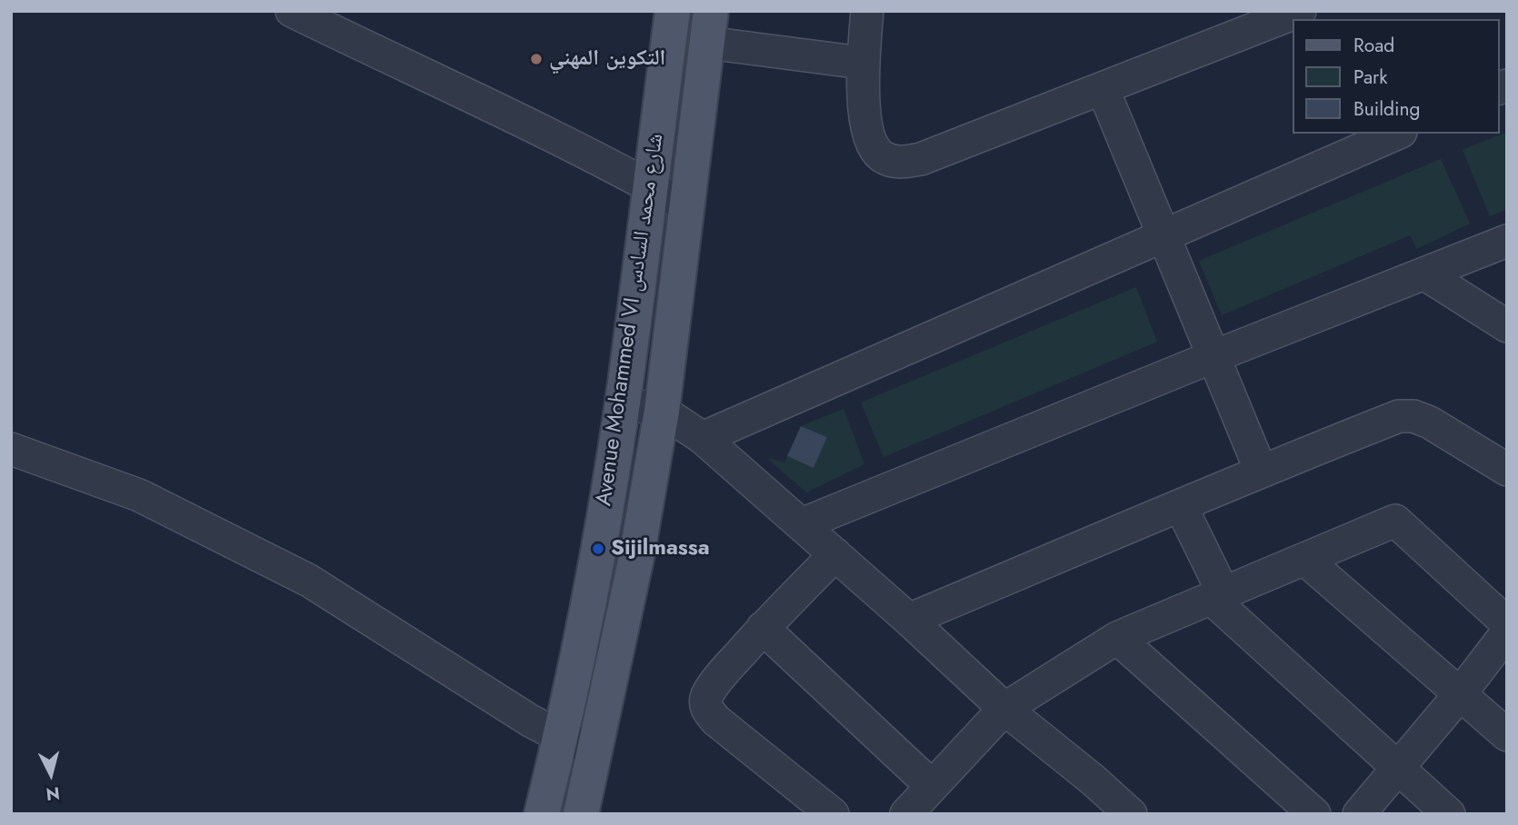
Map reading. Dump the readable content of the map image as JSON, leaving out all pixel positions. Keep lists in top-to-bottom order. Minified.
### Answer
{"streets":{"main road":["Avenue Mohammed VI شارع محمد السادس"]},"places":["التكوين المهني","Sijilmassa"],"legend":["Road","Park","Building"],"north":"bottom"}
